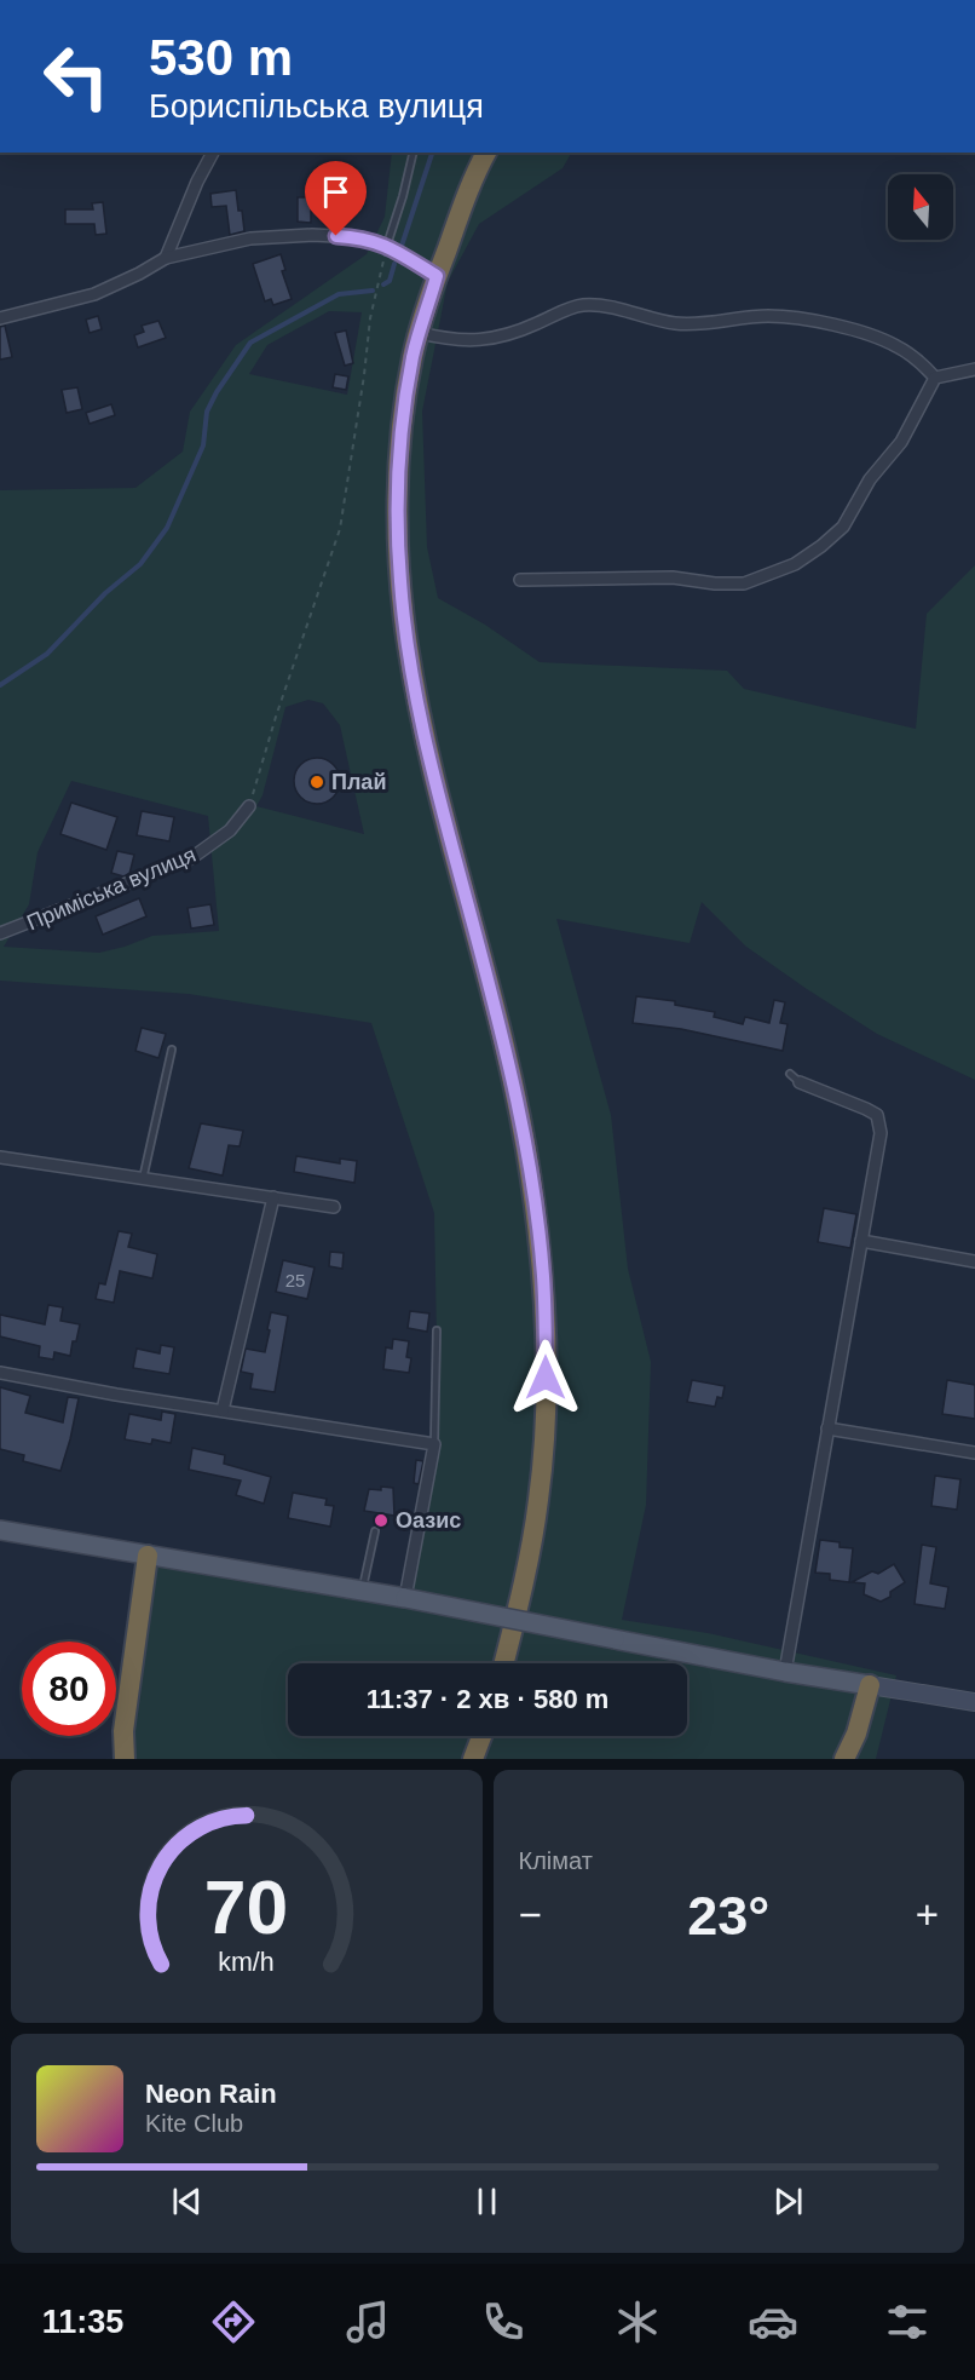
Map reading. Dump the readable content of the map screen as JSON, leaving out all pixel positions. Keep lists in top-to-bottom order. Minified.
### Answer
{"streets":{"street":["Приміська вулиця"]},"places":["Плай","Оазис"],"house_numbers":["25"],"north":"top","page":{"turn":["530 m","Бориспільська вулиця"],"limit":"80","trip":"11:37 · 2 хв · 580 m","tile":"Клімат","heat":["−","23°","+"],"song":["Neon Rain","Kite Club"],"tabs":"11:35","gauge":["70","km/h"]}}
